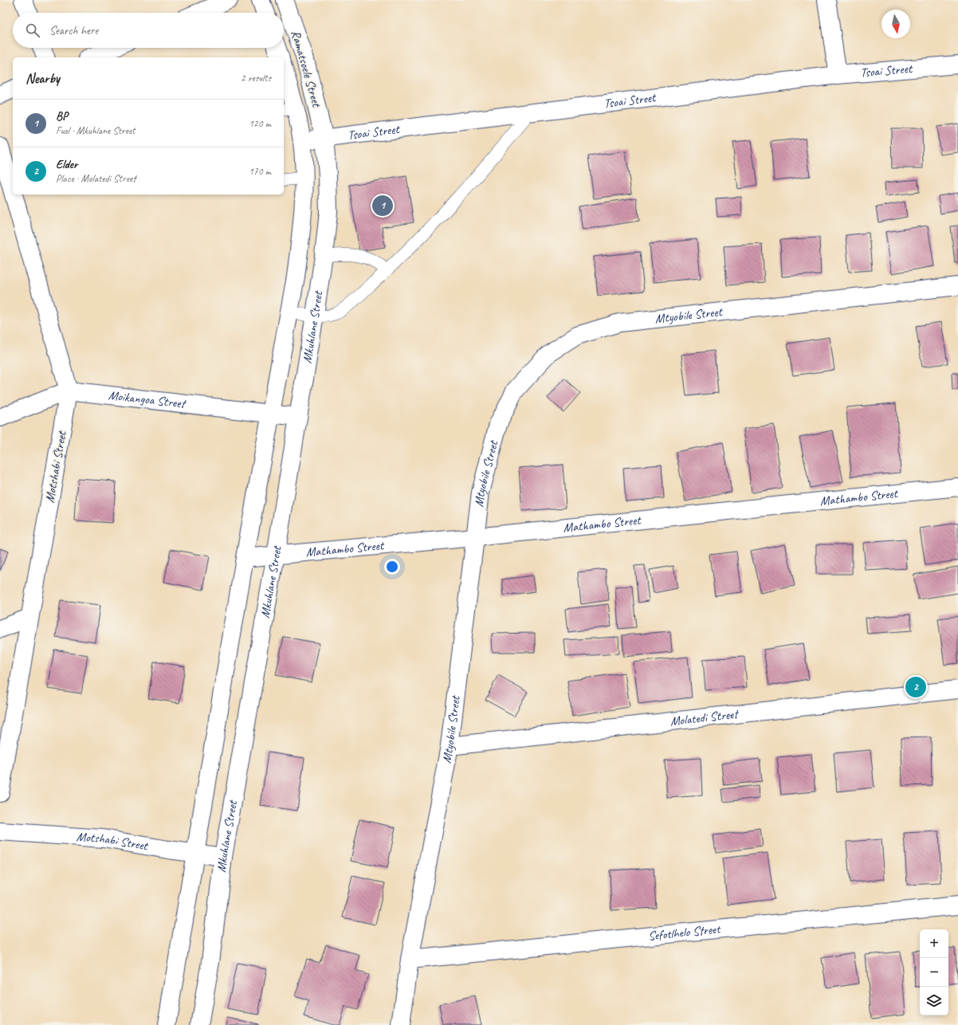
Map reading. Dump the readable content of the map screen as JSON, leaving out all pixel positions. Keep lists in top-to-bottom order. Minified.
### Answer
{"streets":{"street":["Ramatsoele Street","Tsoai Street","Mtyobile Street","Mkuhlane Street","Moikangoa Street","Motshabi Street","Mathambo Street","Molatedi Street","Sefotlhelo Street"]},"crossings":[["Ramatsoele Street","Tsoai Street"],["Ramatsoele Street","Mkuhlane Street"],["Tsoai Street","Mkuhlane Street"],["Mtyobile Street","Mathambo Street"],["Mtyobile Street","Molatedi Street"],["Mtyobile Street","Sefotlhelo Street"],["Mkuhlane Street","Moikangoa Street"],["Mkuhlane Street","Motshabi Street"],["Mkuhlane Street","Mathambo Street"],["Moikangoa Street","Motshabi Street"]],"north":"bottom","page":{"search":"Search here","heading":["Nearby","2 results"],"list":[{"mark":"1","name":"BP","note":"Fuel · Mkuhlane Street","value":"120 m"},{"mark":"2","name":"Elder","note":"Place · Molatedi Street","value":"170 m"}],"pins":["1","2"],"map_buttons":["+","−"]}}
